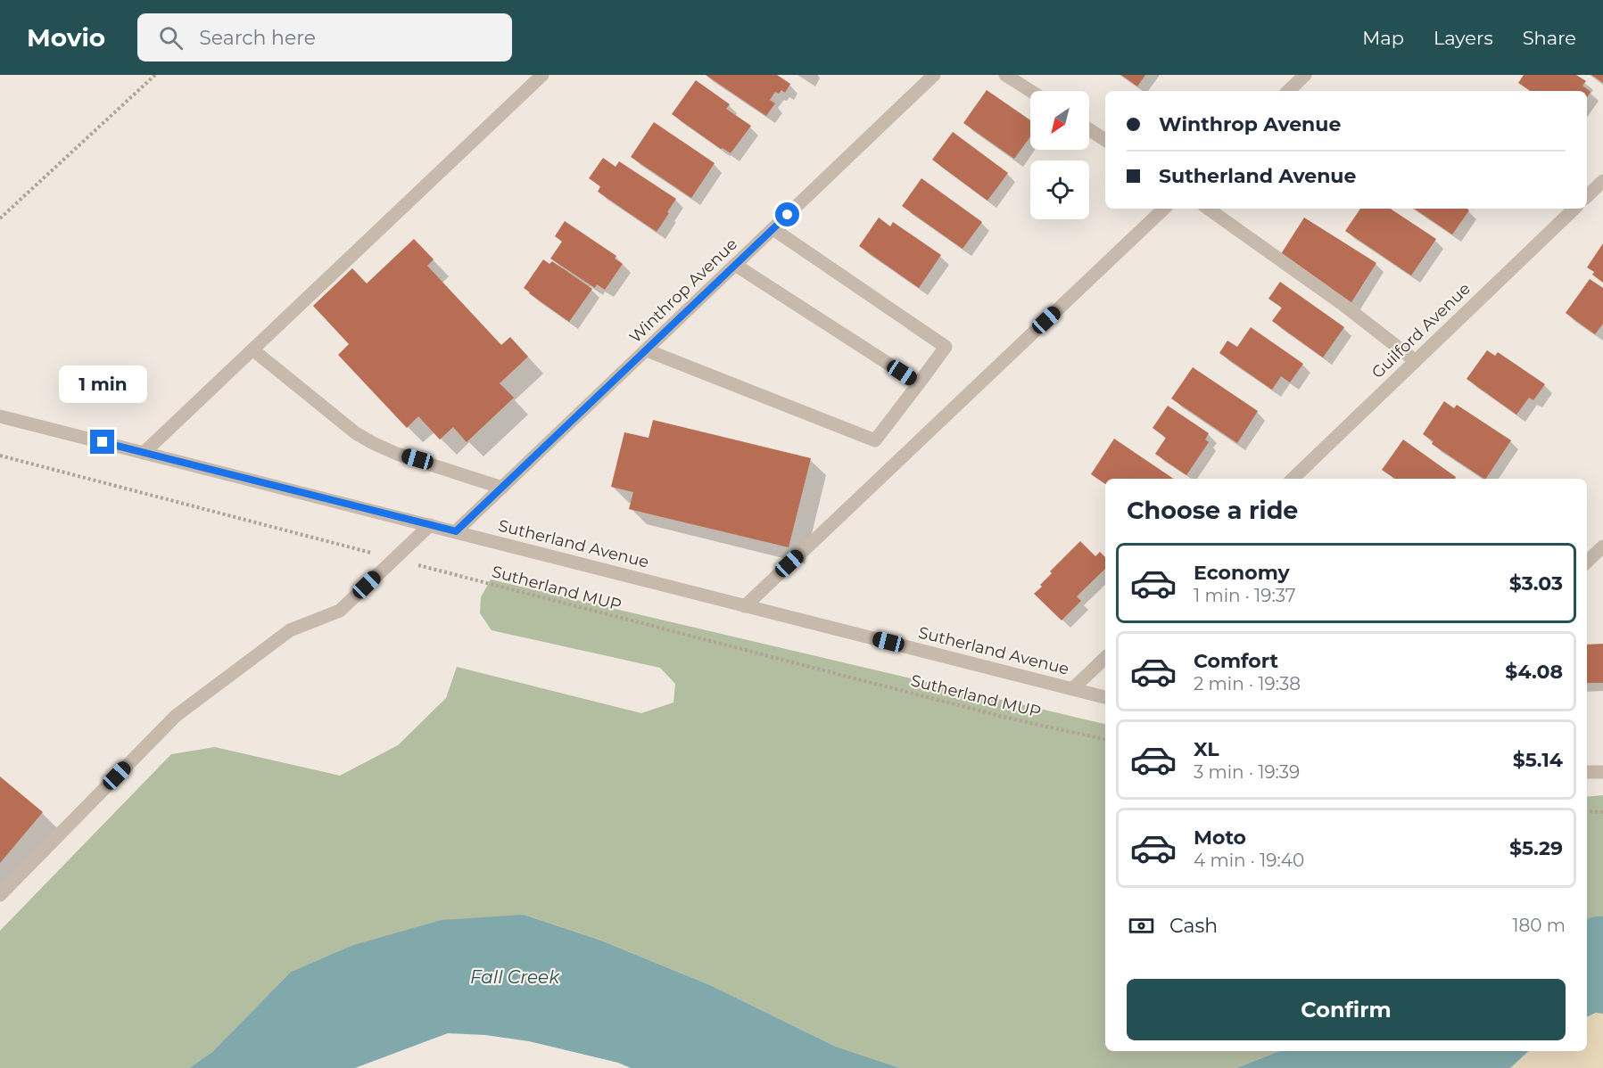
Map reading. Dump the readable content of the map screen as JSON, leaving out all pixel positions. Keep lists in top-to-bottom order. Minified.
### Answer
{"streets":{"street":["Winthrop Avenue","Guilford Avenue","Sutherland Avenue"],"path":["Sutherland MUP"]},"crossings":[["Winthrop Avenue","Sutherland Avenue"]],"water":["Fall Creek"],"north":"bottom left","page":{"header":"Movio","search":"Search here","nav":["Map","Layers","Share"],"banner":["Winthrop Avenue","Sutherland Avenue"],"bubble":"1 min","heading":"Choose a ride","list":[{"name":"Economy","note":"1 min · 19:37","value":"$3.03"},{"name":"Comfort","note":"2 min · 19:38","value":"$4.08"},{"name":"XL","note":"3 min · 19:39","value":"$5.14"},{"name":"Moto","note":"4 min · 19:40","value":"$5.29"}],"pay":["Cash","180 m"],"buttons":"Confirm"}}
